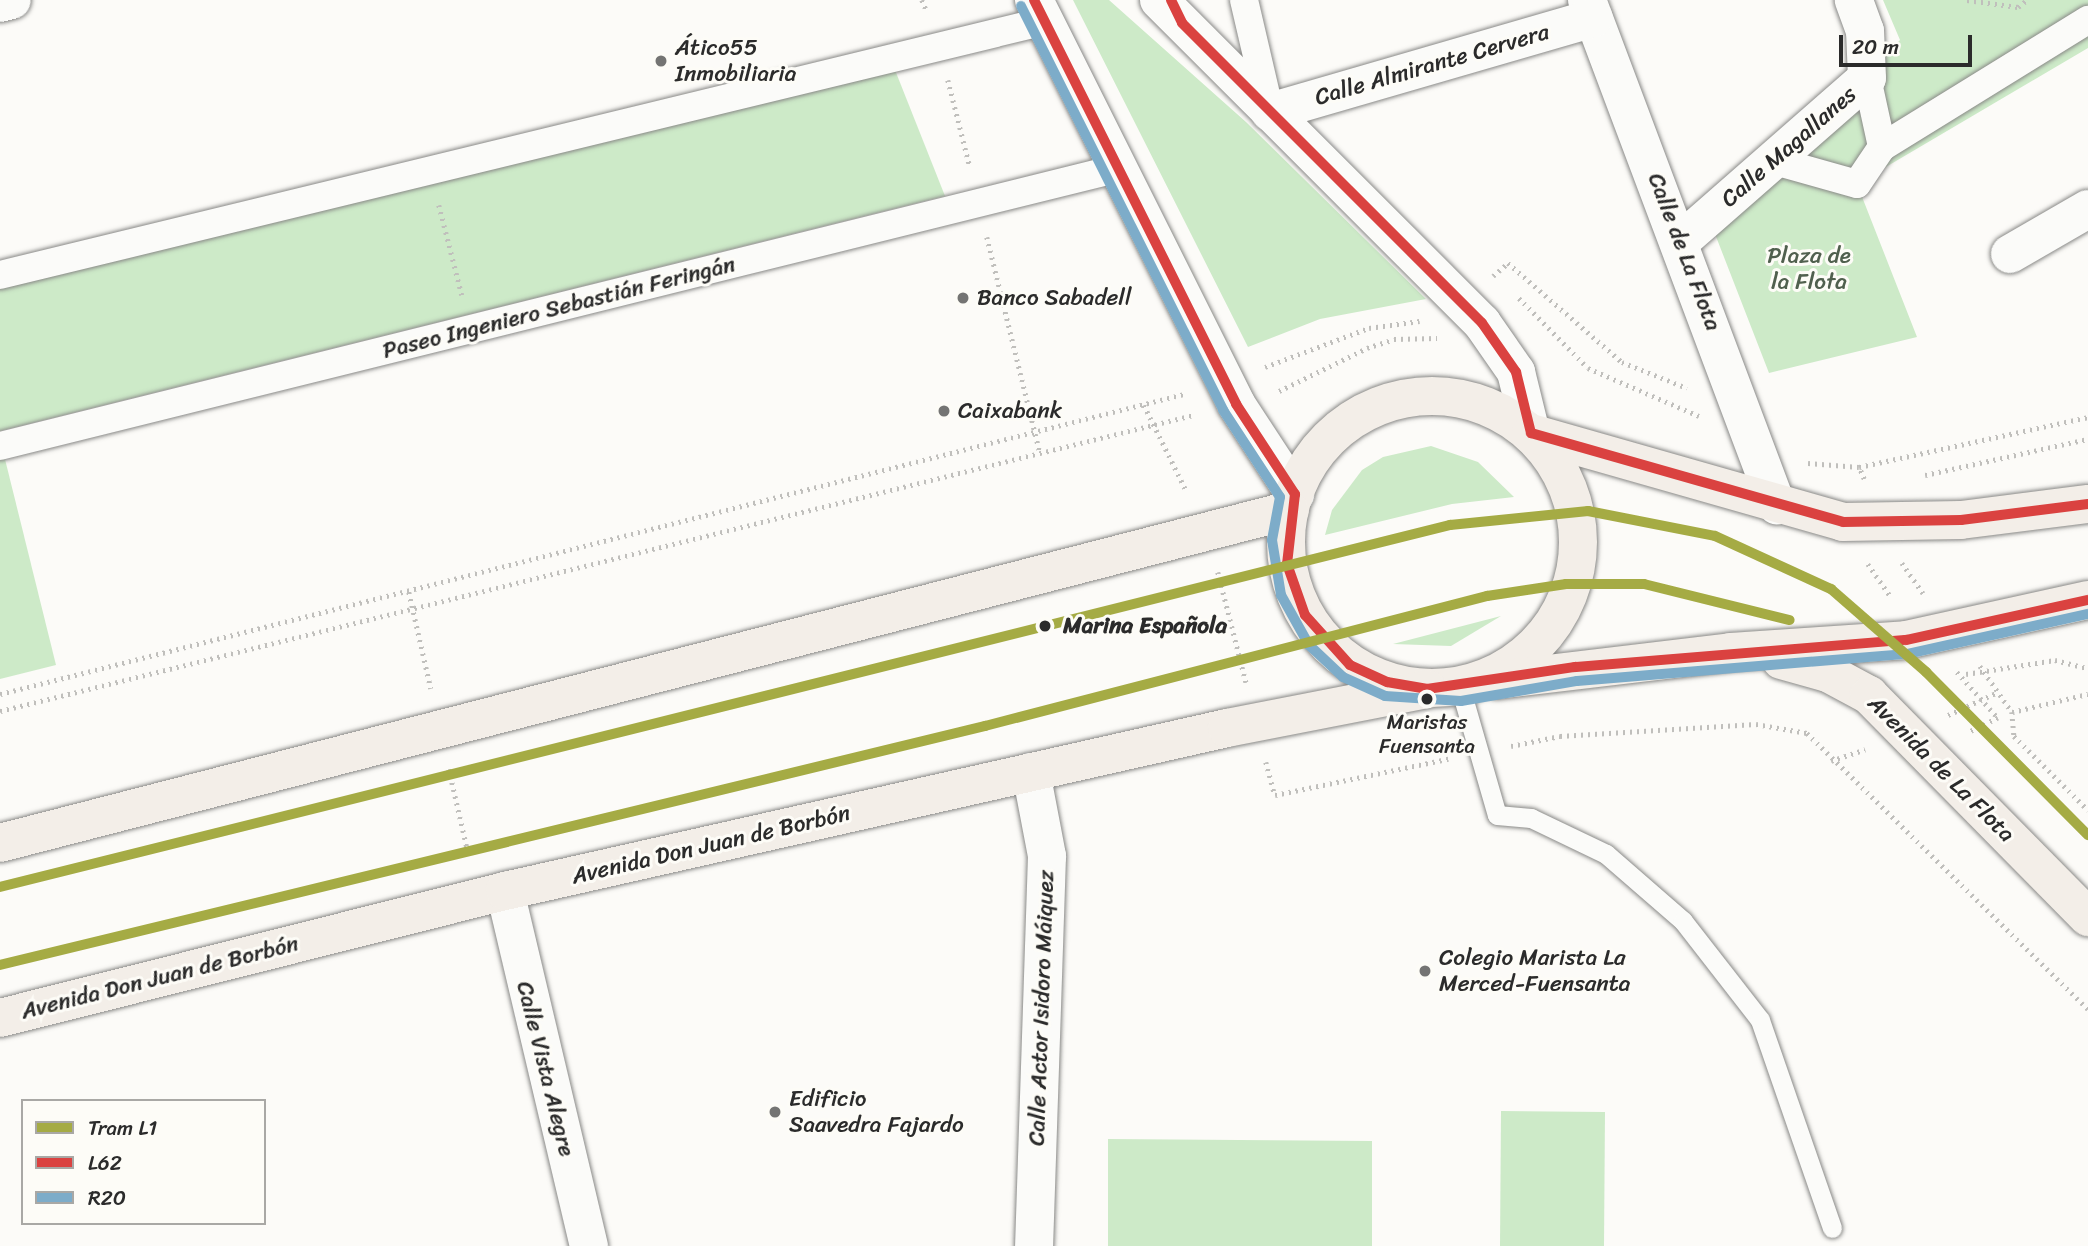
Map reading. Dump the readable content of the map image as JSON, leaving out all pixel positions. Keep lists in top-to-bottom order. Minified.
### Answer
{"streets":{"main road":["Avenida de La Flota","Avenida Don Juan de Borbón"],"street":["Calle Almirante Cervera","Calle Magallanes","Calle de La Flota","Paseo Ingeniero Sebastián Feringán","Calle Actor Isidoro Máiquez","Calle Vista Alegre"]},"crossings":[["Calle Almirante Cervera","Calle de La Flota"],["Calle Magallanes","Calle de La Flota"],["Avenida de La Flota","Avenida Don Juan de Borbón"],["Avenida Don Juan de Borbón","Calle Actor Isidoro Máiquez"],["Avenida Don Juan de Borbón","Calle Vista Alegre"]],"parks":["Plaza de la Flota"],"places":["Ático55 Inmobiliaria","Banco Sabadell","Caixabank","Marina Española","Maristas Fuensanta","Colegio Marista La Merced-Fuensanta","Edificio Saavedra Fajardo"],"lines":["transit line L62","transit line R20","tram line L1"],"legend":["Tram L1","L62","R20"],"scale_bar":"20 m"}
